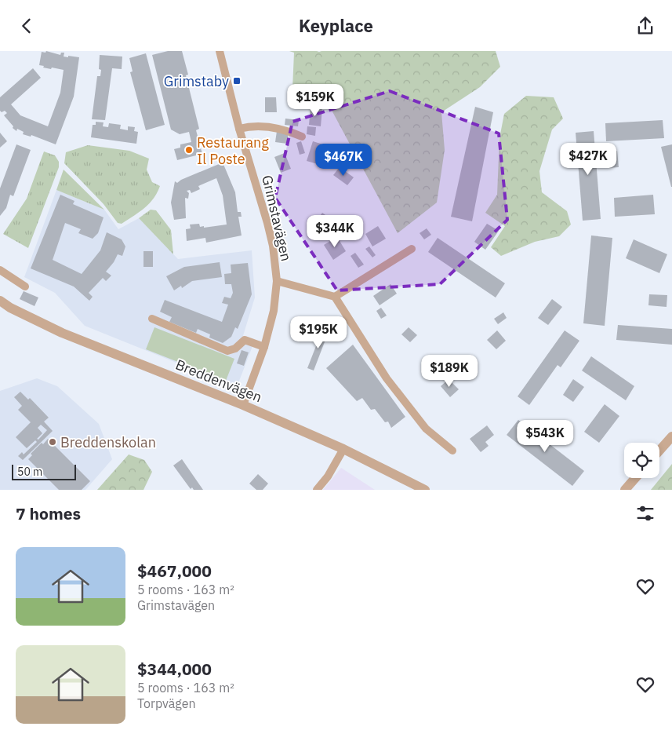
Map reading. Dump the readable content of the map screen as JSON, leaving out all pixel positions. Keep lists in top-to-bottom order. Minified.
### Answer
{"streets":{"street":["Grimstavägen","Breddenvägen"]},"crossings":[["Grimstavägen","Breddenvägen"]],"places":{"transit":["Grimstaby"],"other":["Restaurang Il Poste","Breddenskolan"]},"scale_bar":"50 m","page":{"header":"Keyplace","price":["$159K","$427K","$467K","$344K","$195K","$189K","$543K"],"scale":"50 m","heading":"7 homes","list":[{"name":"$467,000","note":"5 rooms · 163 m² · Grimstavägen"},{"name":"$344,000","note":"5 rooms · 163 m² · Torpvägen"}]}}
